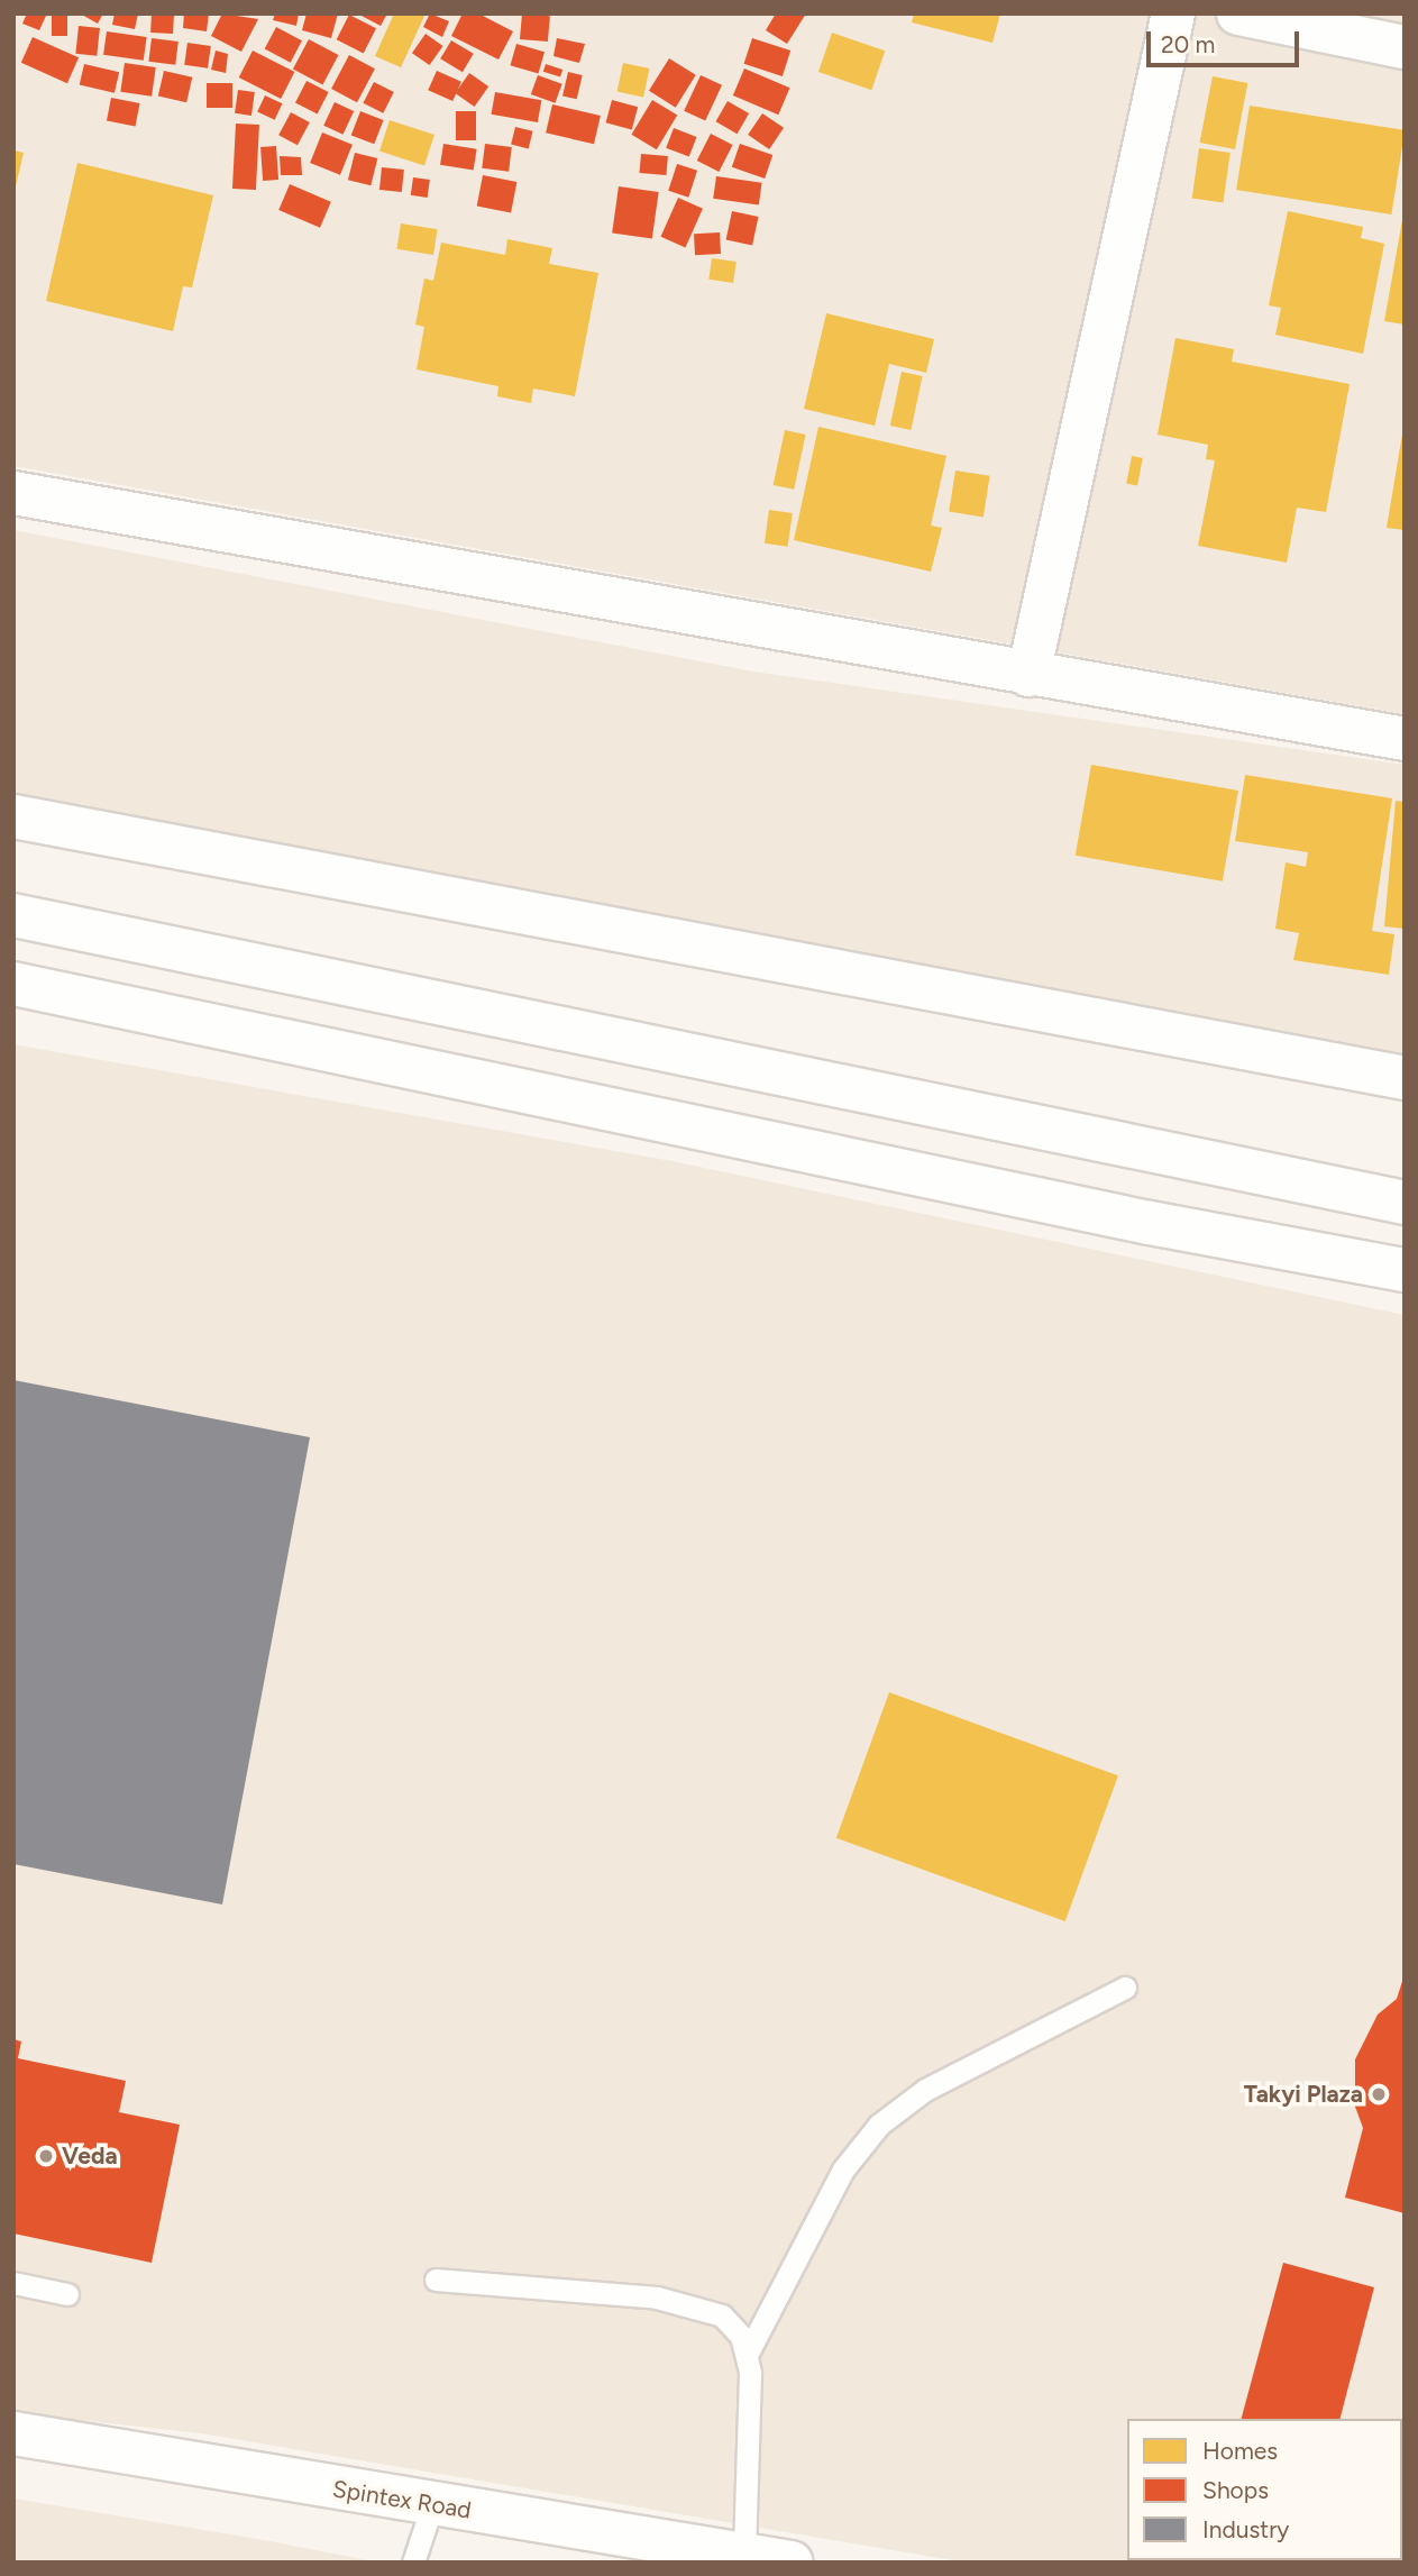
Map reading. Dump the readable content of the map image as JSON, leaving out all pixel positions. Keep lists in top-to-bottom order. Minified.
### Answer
{"streets":{"street":["Spintex Road"]},"places":["Takyi Plaza","Veda"],"legend":["Homes","Shops","Industry"],"scale_bar":"20 m"}
